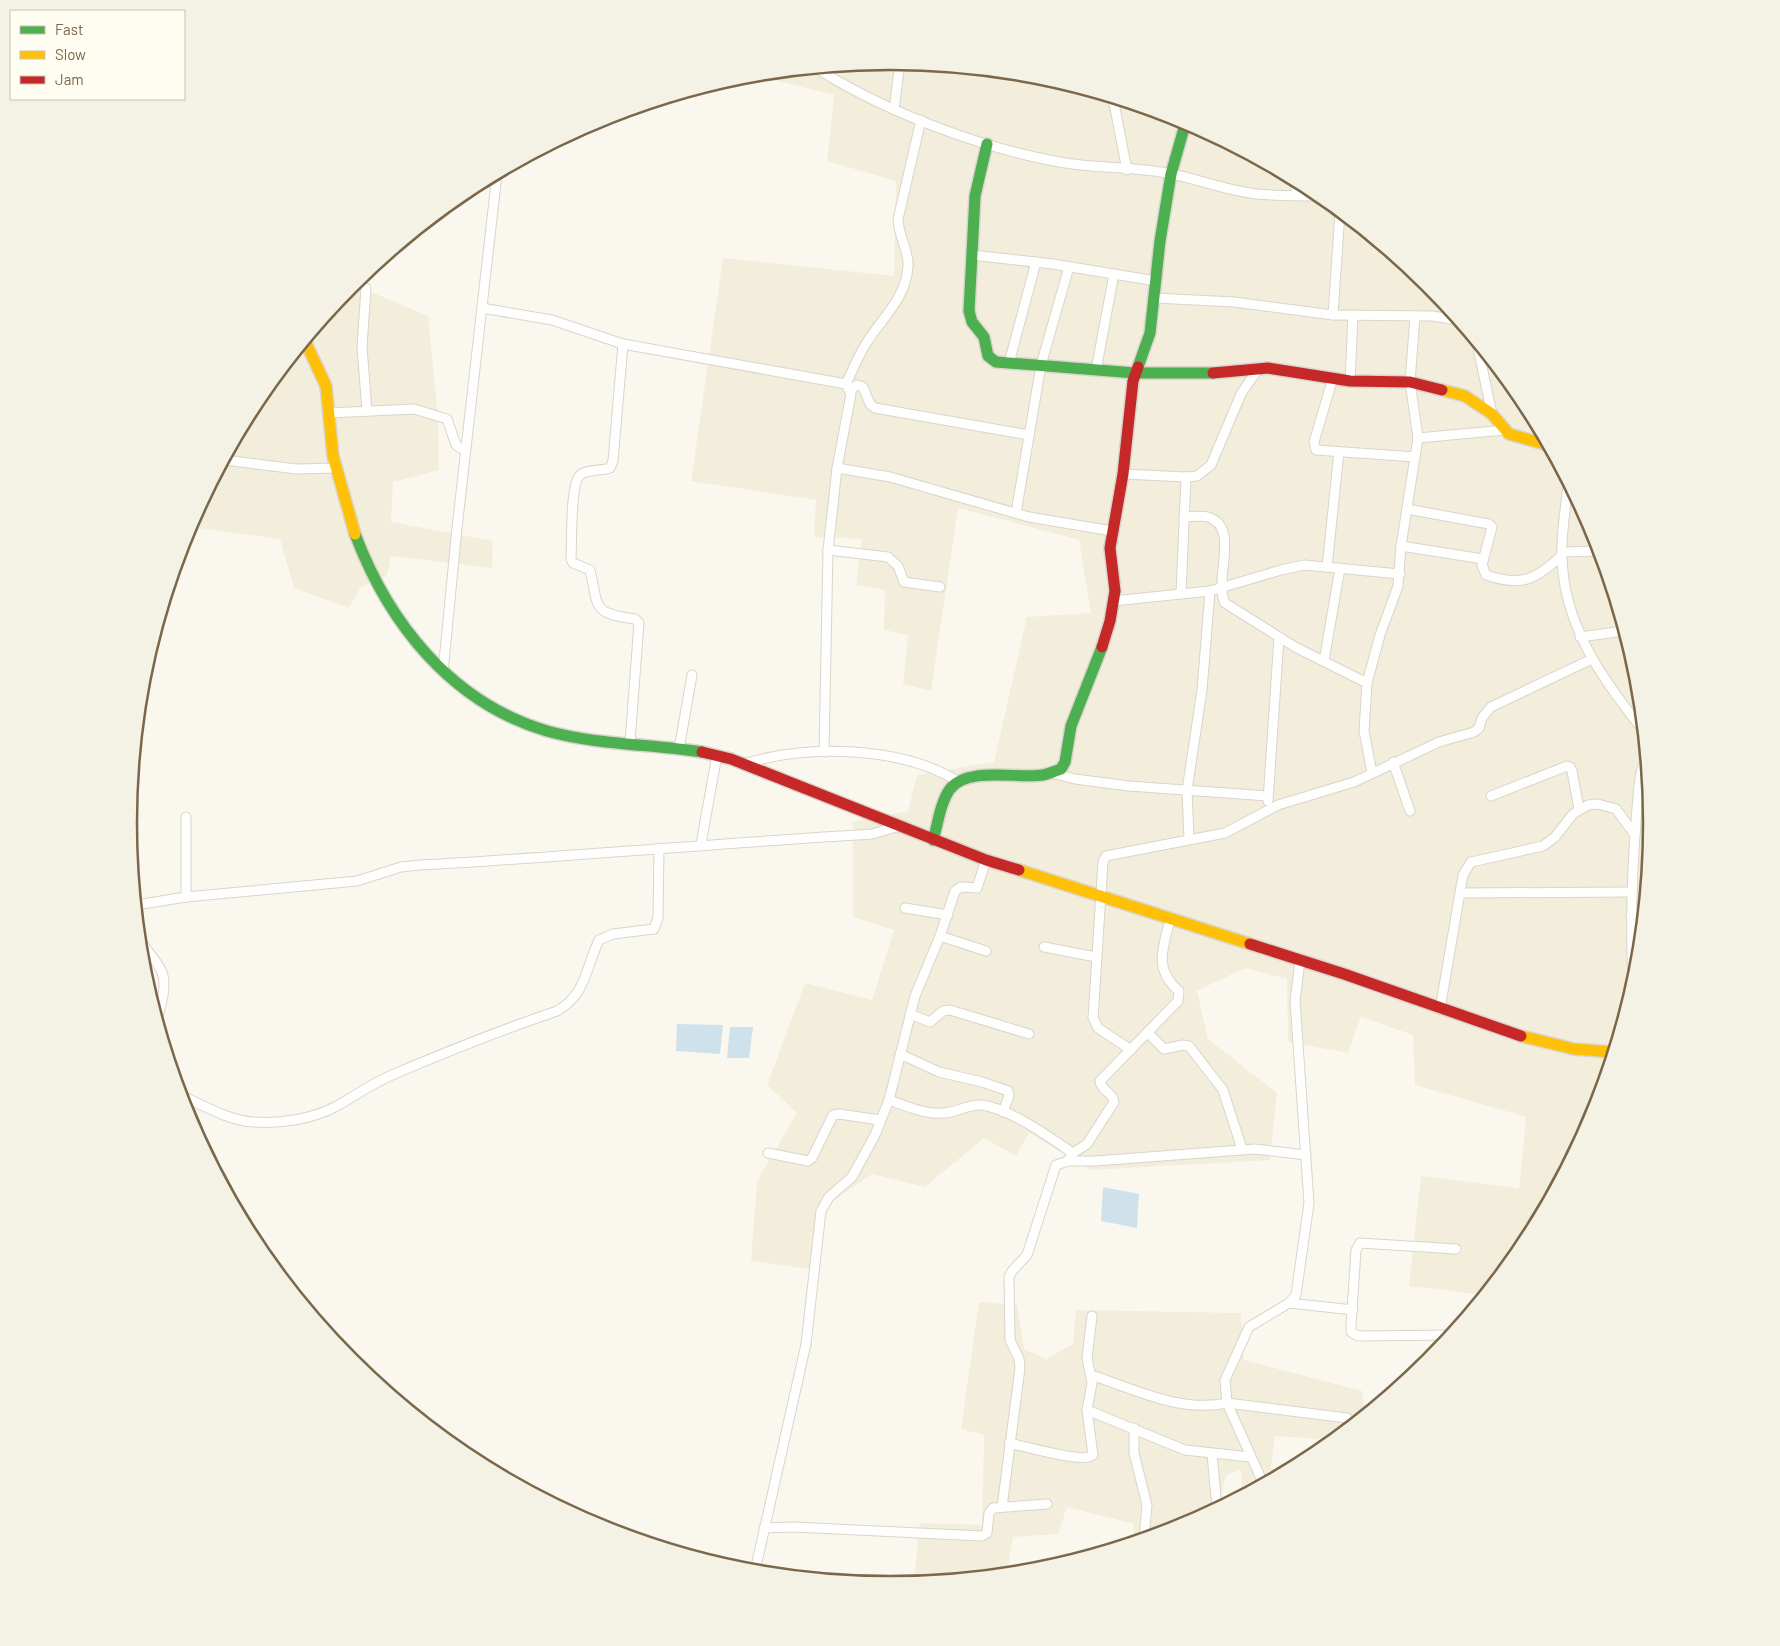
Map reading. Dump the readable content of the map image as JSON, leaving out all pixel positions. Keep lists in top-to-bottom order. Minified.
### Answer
{"legend":["Fast","Slow","Jam"]}
